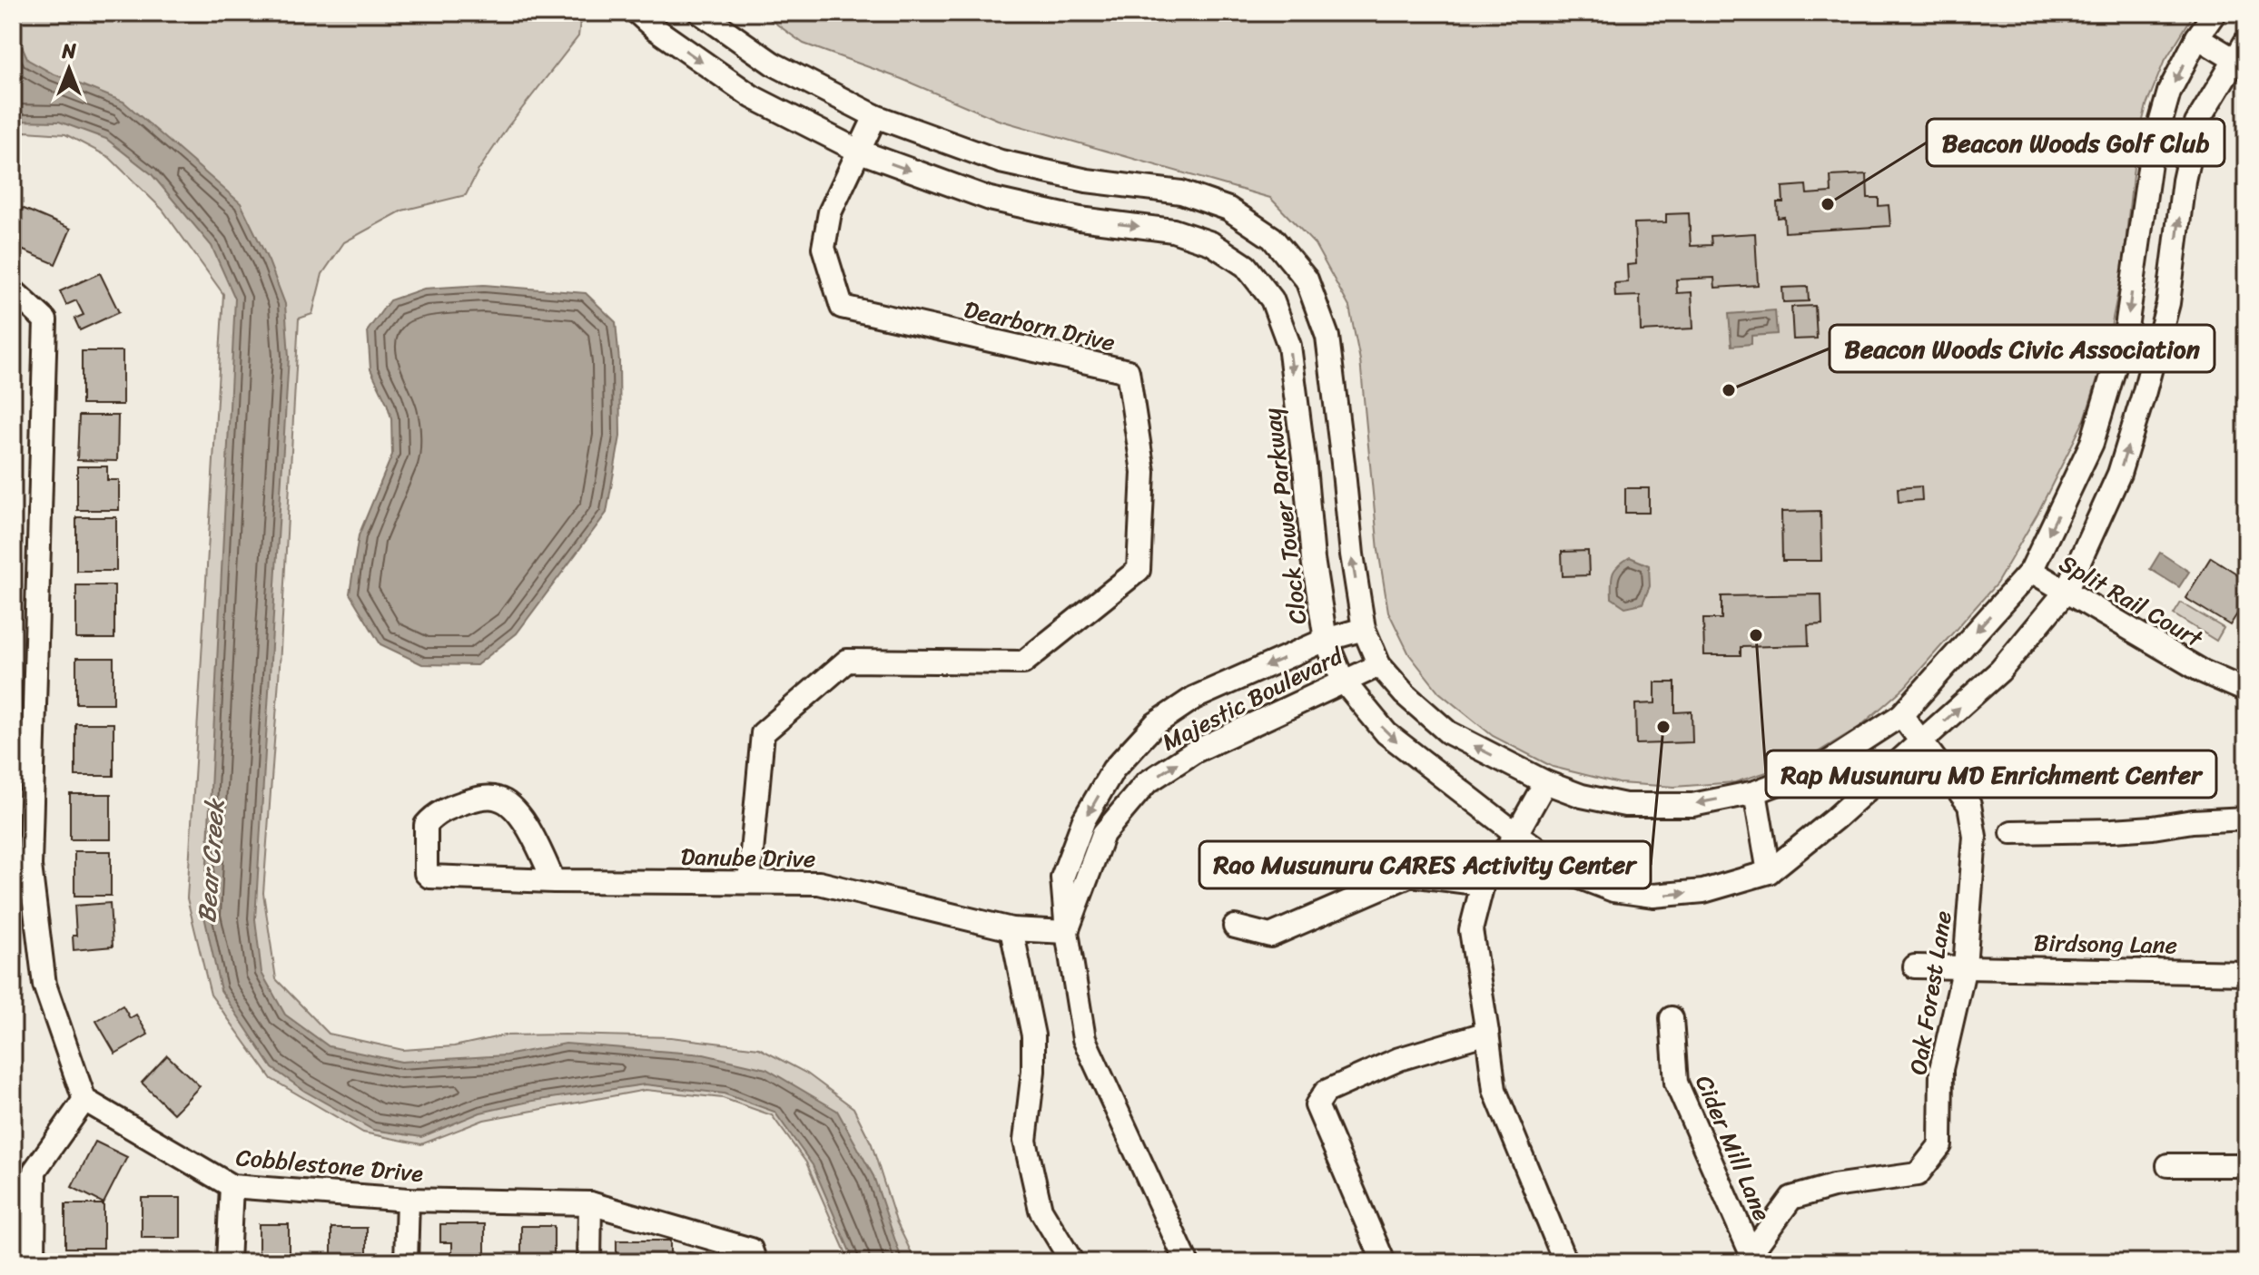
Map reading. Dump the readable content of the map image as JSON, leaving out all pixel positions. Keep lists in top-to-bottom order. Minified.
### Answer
{"streets":{"street":["Dearborn Drive","Clock Tower Parkway","Split Rail Court","Majestic Boulevard","Danube Drive","Birdsong Lane","Oak Forest Lane","Cider Mill Lane","Cobblestone Drive"]},"crossings":[["Dearborn Drive","Clock Tower Parkway"],["Dearborn Drive","Danube Drive"],["Clock Tower Parkway","Split Rail Court"],["Clock Tower Parkway","Majestic Boulevard"],["Clock Tower Parkway","Oak Forest Lane"],["Majestic Boulevard","Danube Drive"],["Birdsong Lane","Oak Forest Lane"],["Oak Forest Lane","Cider Mill Lane"]],"water":["Bear Creek"],"places":["Beacon Woods Golf Club","Beacon Woods Civic Association","Rap Musunuru MD Enrichment Center","Rao Musunuru CARES Activity Center"],"north":"top"}
